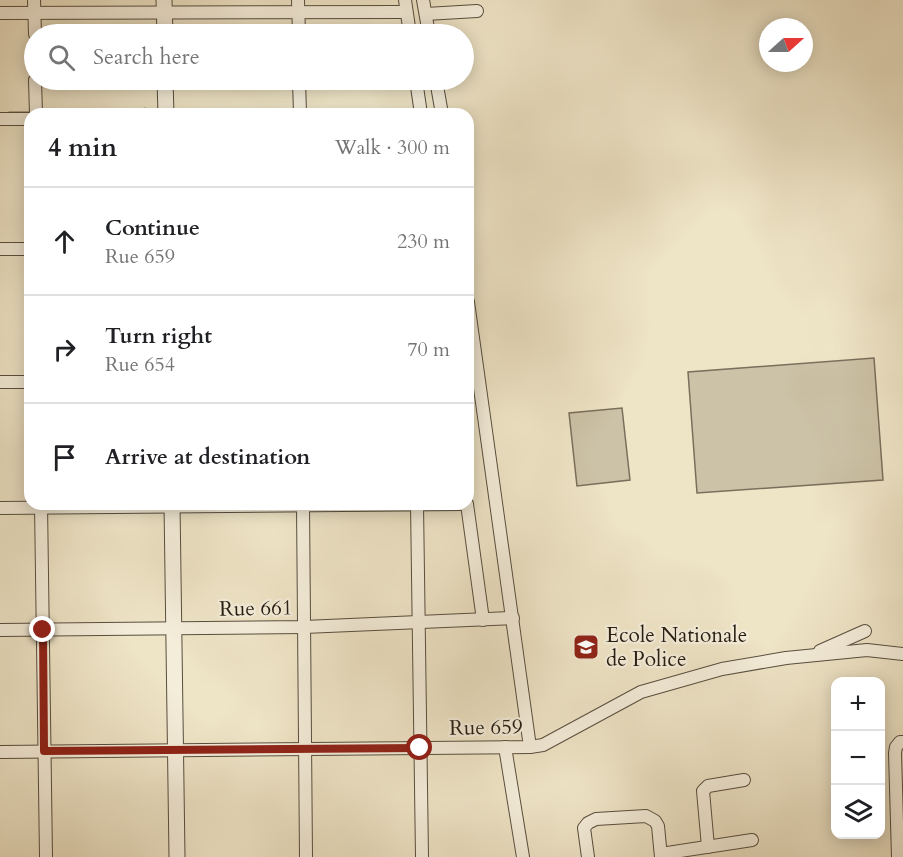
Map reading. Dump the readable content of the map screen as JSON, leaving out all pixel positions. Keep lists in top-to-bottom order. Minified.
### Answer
{"streets":{"street":["Rue 661","Rue 659"]},"places":{"school or university":["Ecole Nationale de Police"]},"north":"right","page":{"search":"Search here","heading":["4 min","Walk · 300 m"],"list":[["Continue","Rue 659","230 m"],["Turn right","Rue 654","70 m"],"Arrive at destination"],"map_buttons":["+","−"]}}
